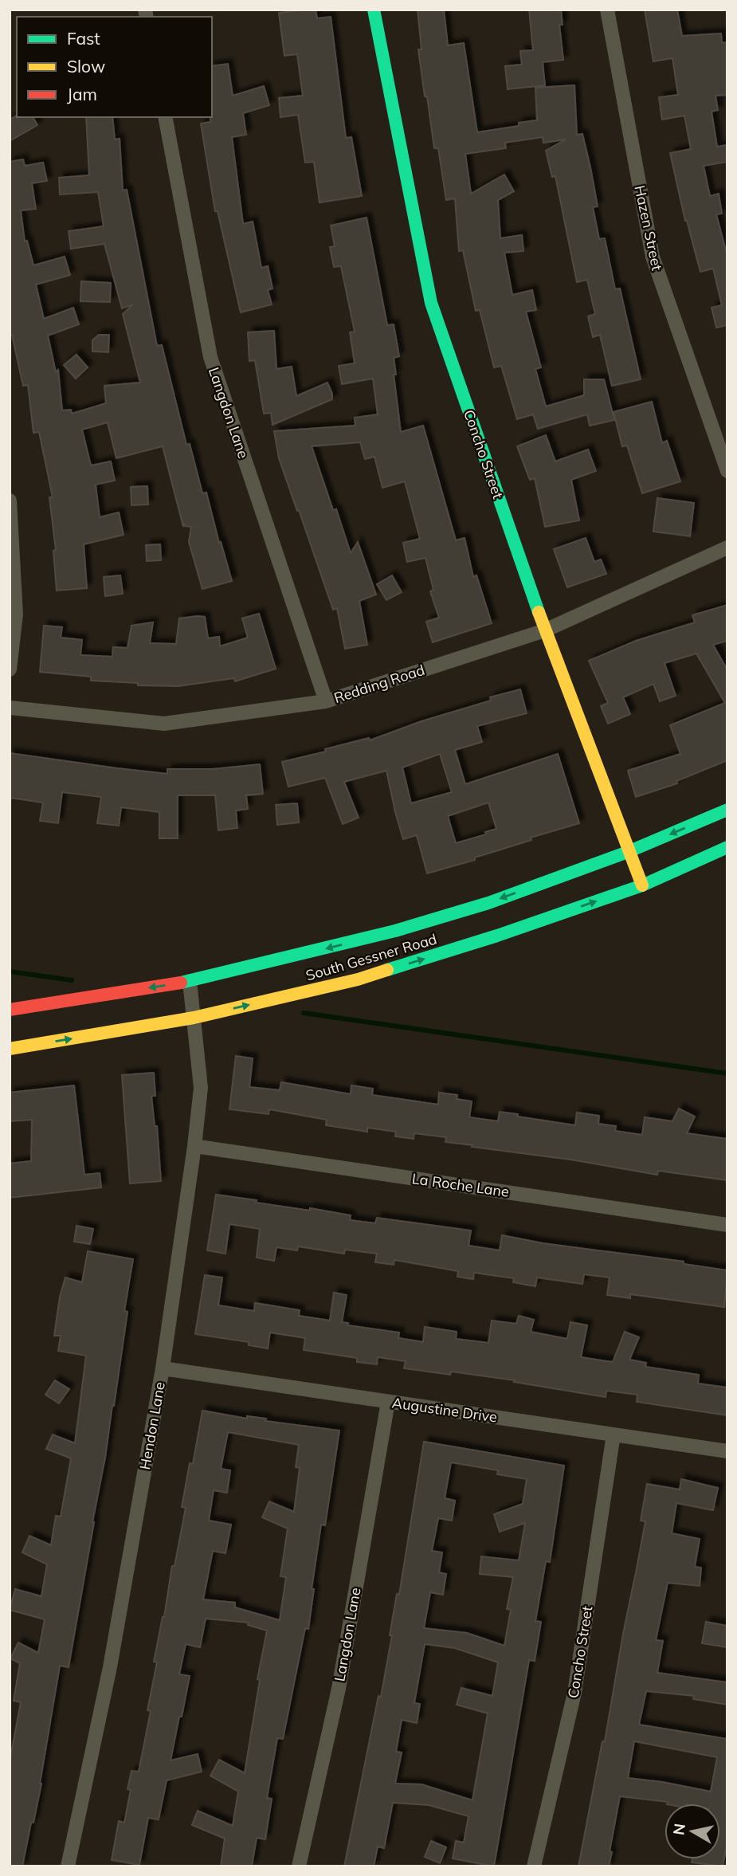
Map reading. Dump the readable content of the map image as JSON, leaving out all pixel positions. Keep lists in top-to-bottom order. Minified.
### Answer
{"streets":{"main road":["Concho Street","South Gessner Road"],"street":["Hazen Street","Langdon Lane","Redding Road","La Roche Lane","Augustine Drive","Hendon Lane"]},"crossings":[["Langdon Lane","Redding Road"],["Langdon Lane","Augustine Drive"],["Concho Street","Redding Road"],["Concho Street","South Gessner Road"],["Concho Street","Augustine Drive"],["South Gessner Road","Hendon Lane"],["La Roche Lane","Hendon Lane"],["Augustine Drive","Hendon Lane"]],"legend":["Fast","Slow","Jam"],"north":"left"}
